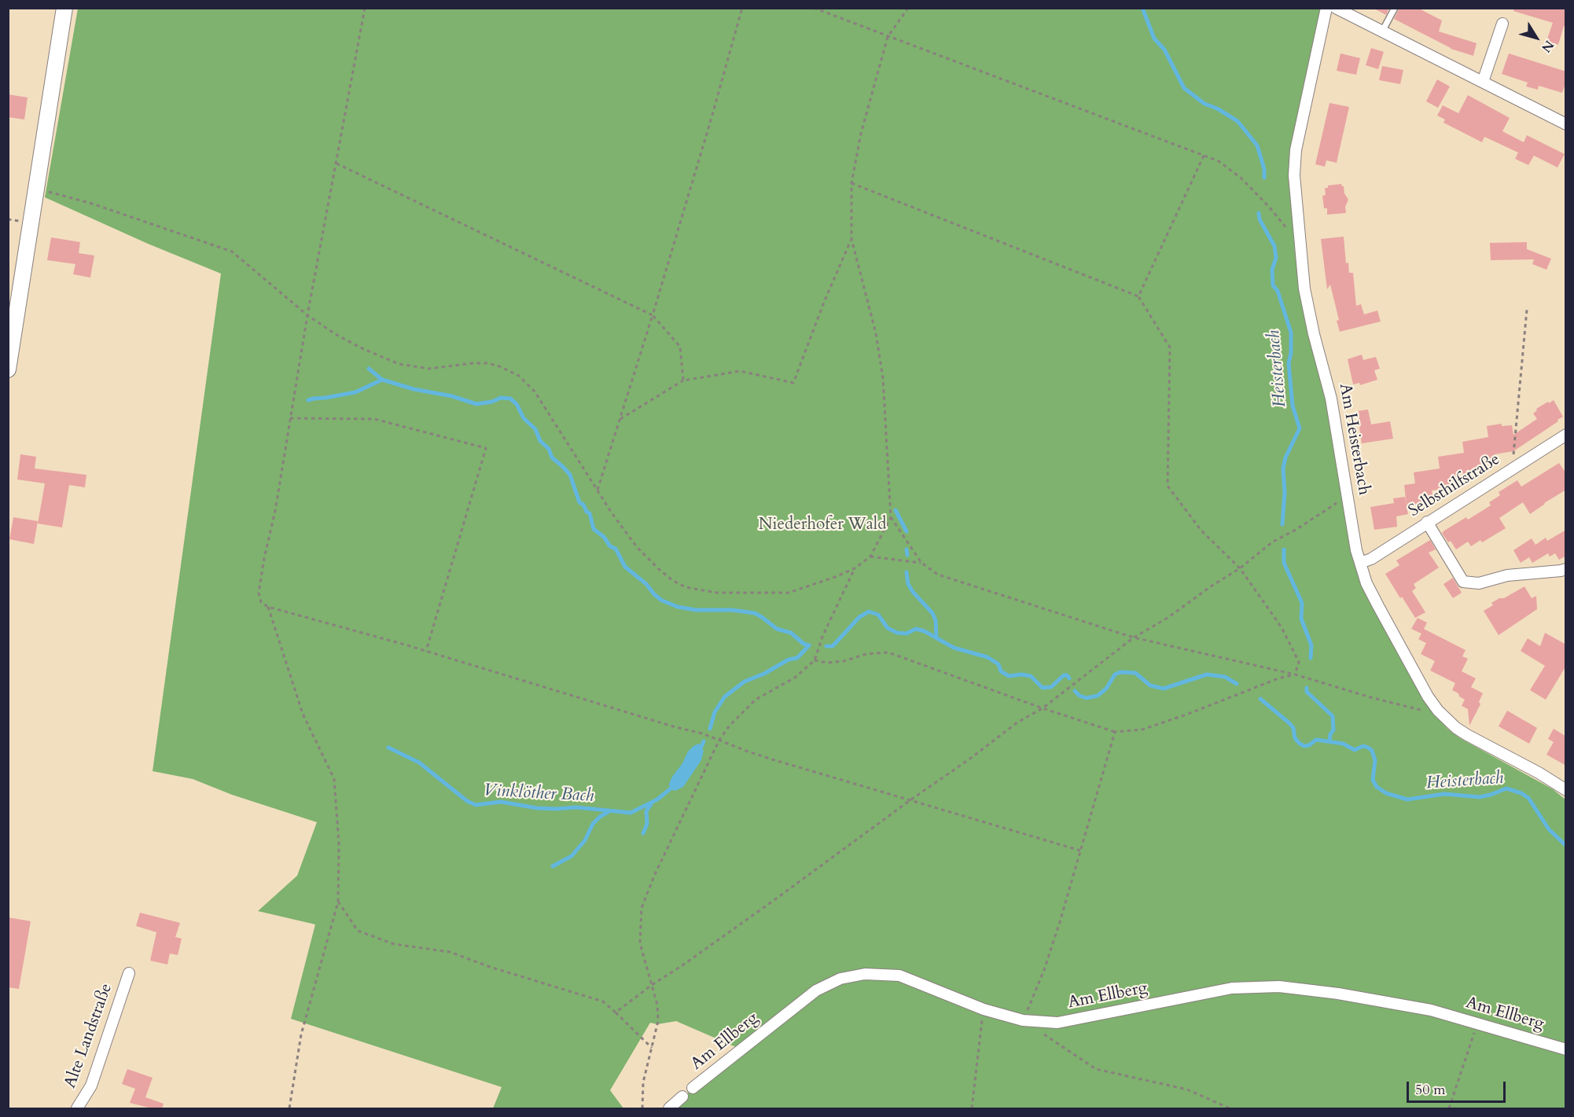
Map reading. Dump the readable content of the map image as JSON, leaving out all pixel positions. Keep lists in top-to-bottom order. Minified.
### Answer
{"streets":{"street":["Am Heisterbach","Selbsthilfstraße","Am Ellberg","Alte Landstraße"]},"crossings":[["Am Heisterbach","Selbsthilfstraße"]],"water":["Heisterbach","Vinklöther Bach"],"parks":["Niederhofer Wald"],"scale_bar":"50 m","north":"bottom right"}
